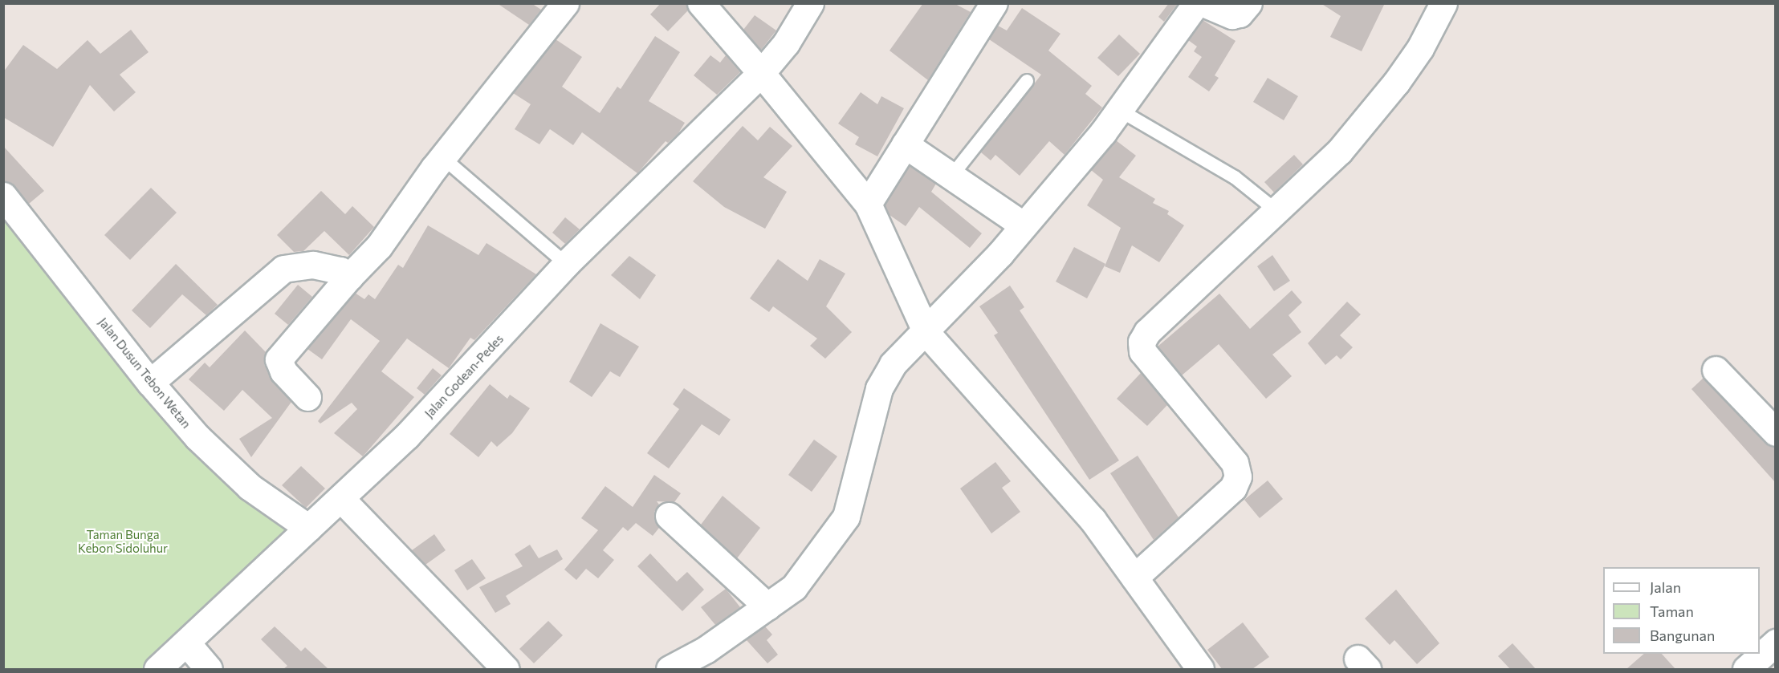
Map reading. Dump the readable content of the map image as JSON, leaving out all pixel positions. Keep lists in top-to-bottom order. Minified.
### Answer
{"streets":{"street":["Jalan Dusun Tebon Wetan","Jalan Godean-Pedes"]},"crossings":[["Jalan Dusun Tebon Wetan","Jalan Godean-Pedes"]],"parks":["Taman Bunga Kebon Sidoluhur"],"legend":["Jalan","Taman","Bangunan"]}
